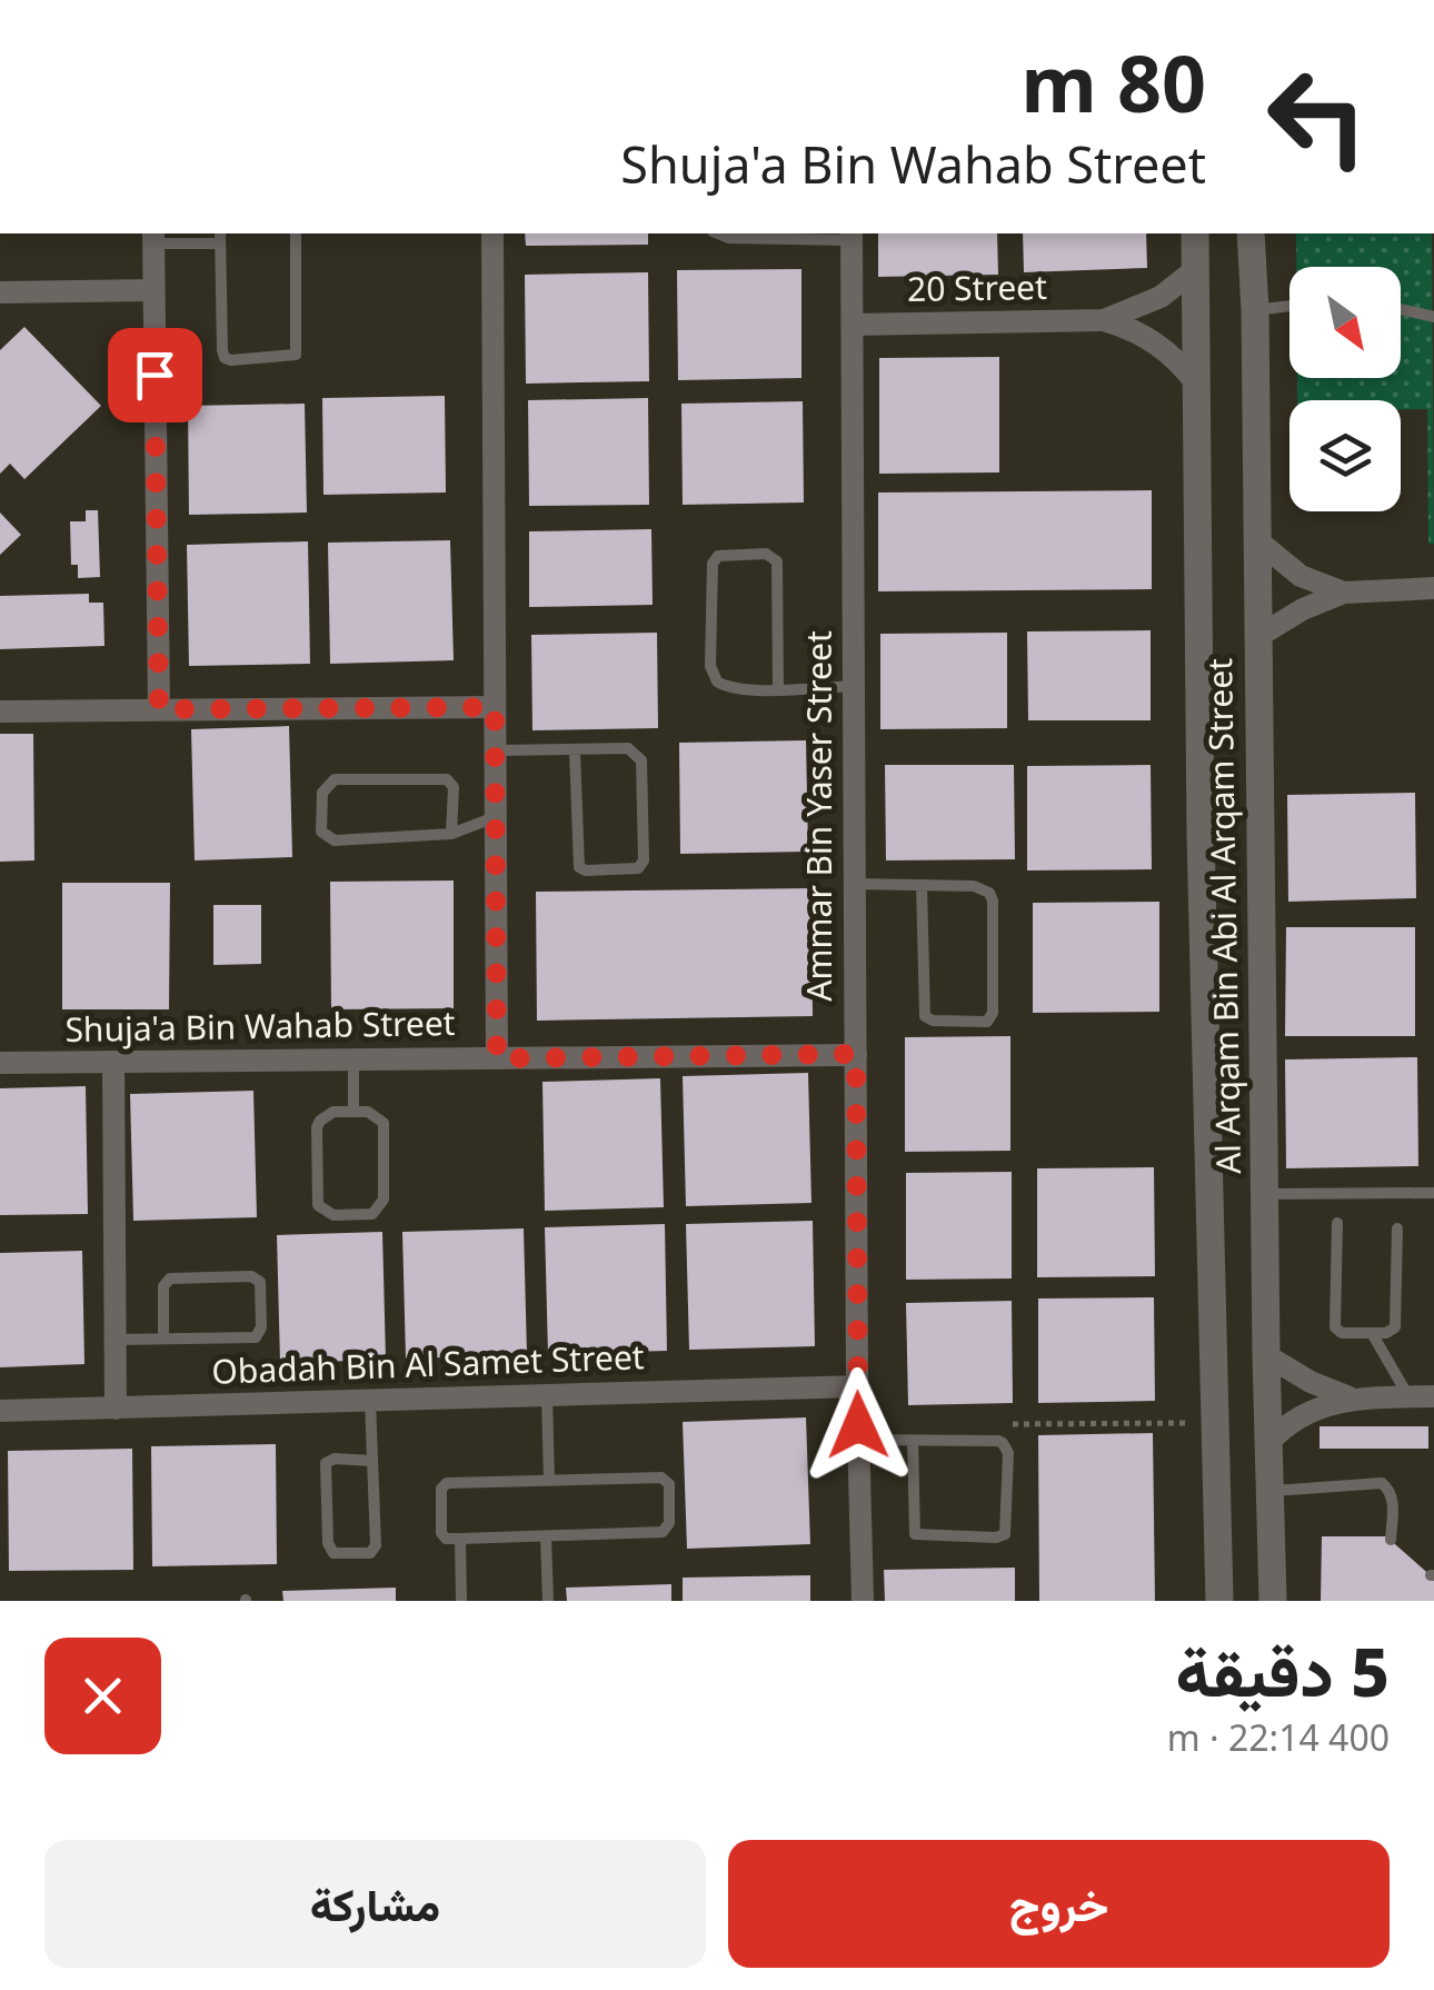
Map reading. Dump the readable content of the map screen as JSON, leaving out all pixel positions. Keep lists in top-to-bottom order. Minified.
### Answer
{"streets":{"street":["20 Street","Ammar Bin Yaser Street","Al Arqam Bin Abi Al Arqam Street","Shuja'a Bin Wahab Street","Obadah Bin Al Samet Street"]},"crossings":[["20 Street","Ammar Bin Yaser Street"],["20 Street","Al Arqam Bin Abi Al Arqam Street"],["Ammar Bin Yaser Street","Shuja'a Bin Wahab Street"],["Ammar Bin Yaser Street","Obadah Bin Al Samet Street"]],"north":"bottom right","page":{"turn":["80 m","Shuja'a Bin Wahab Street"],"heading":["5 دقيقة","400 m · 22:14"],"buttons":["خروج","مشاركة"]}}
